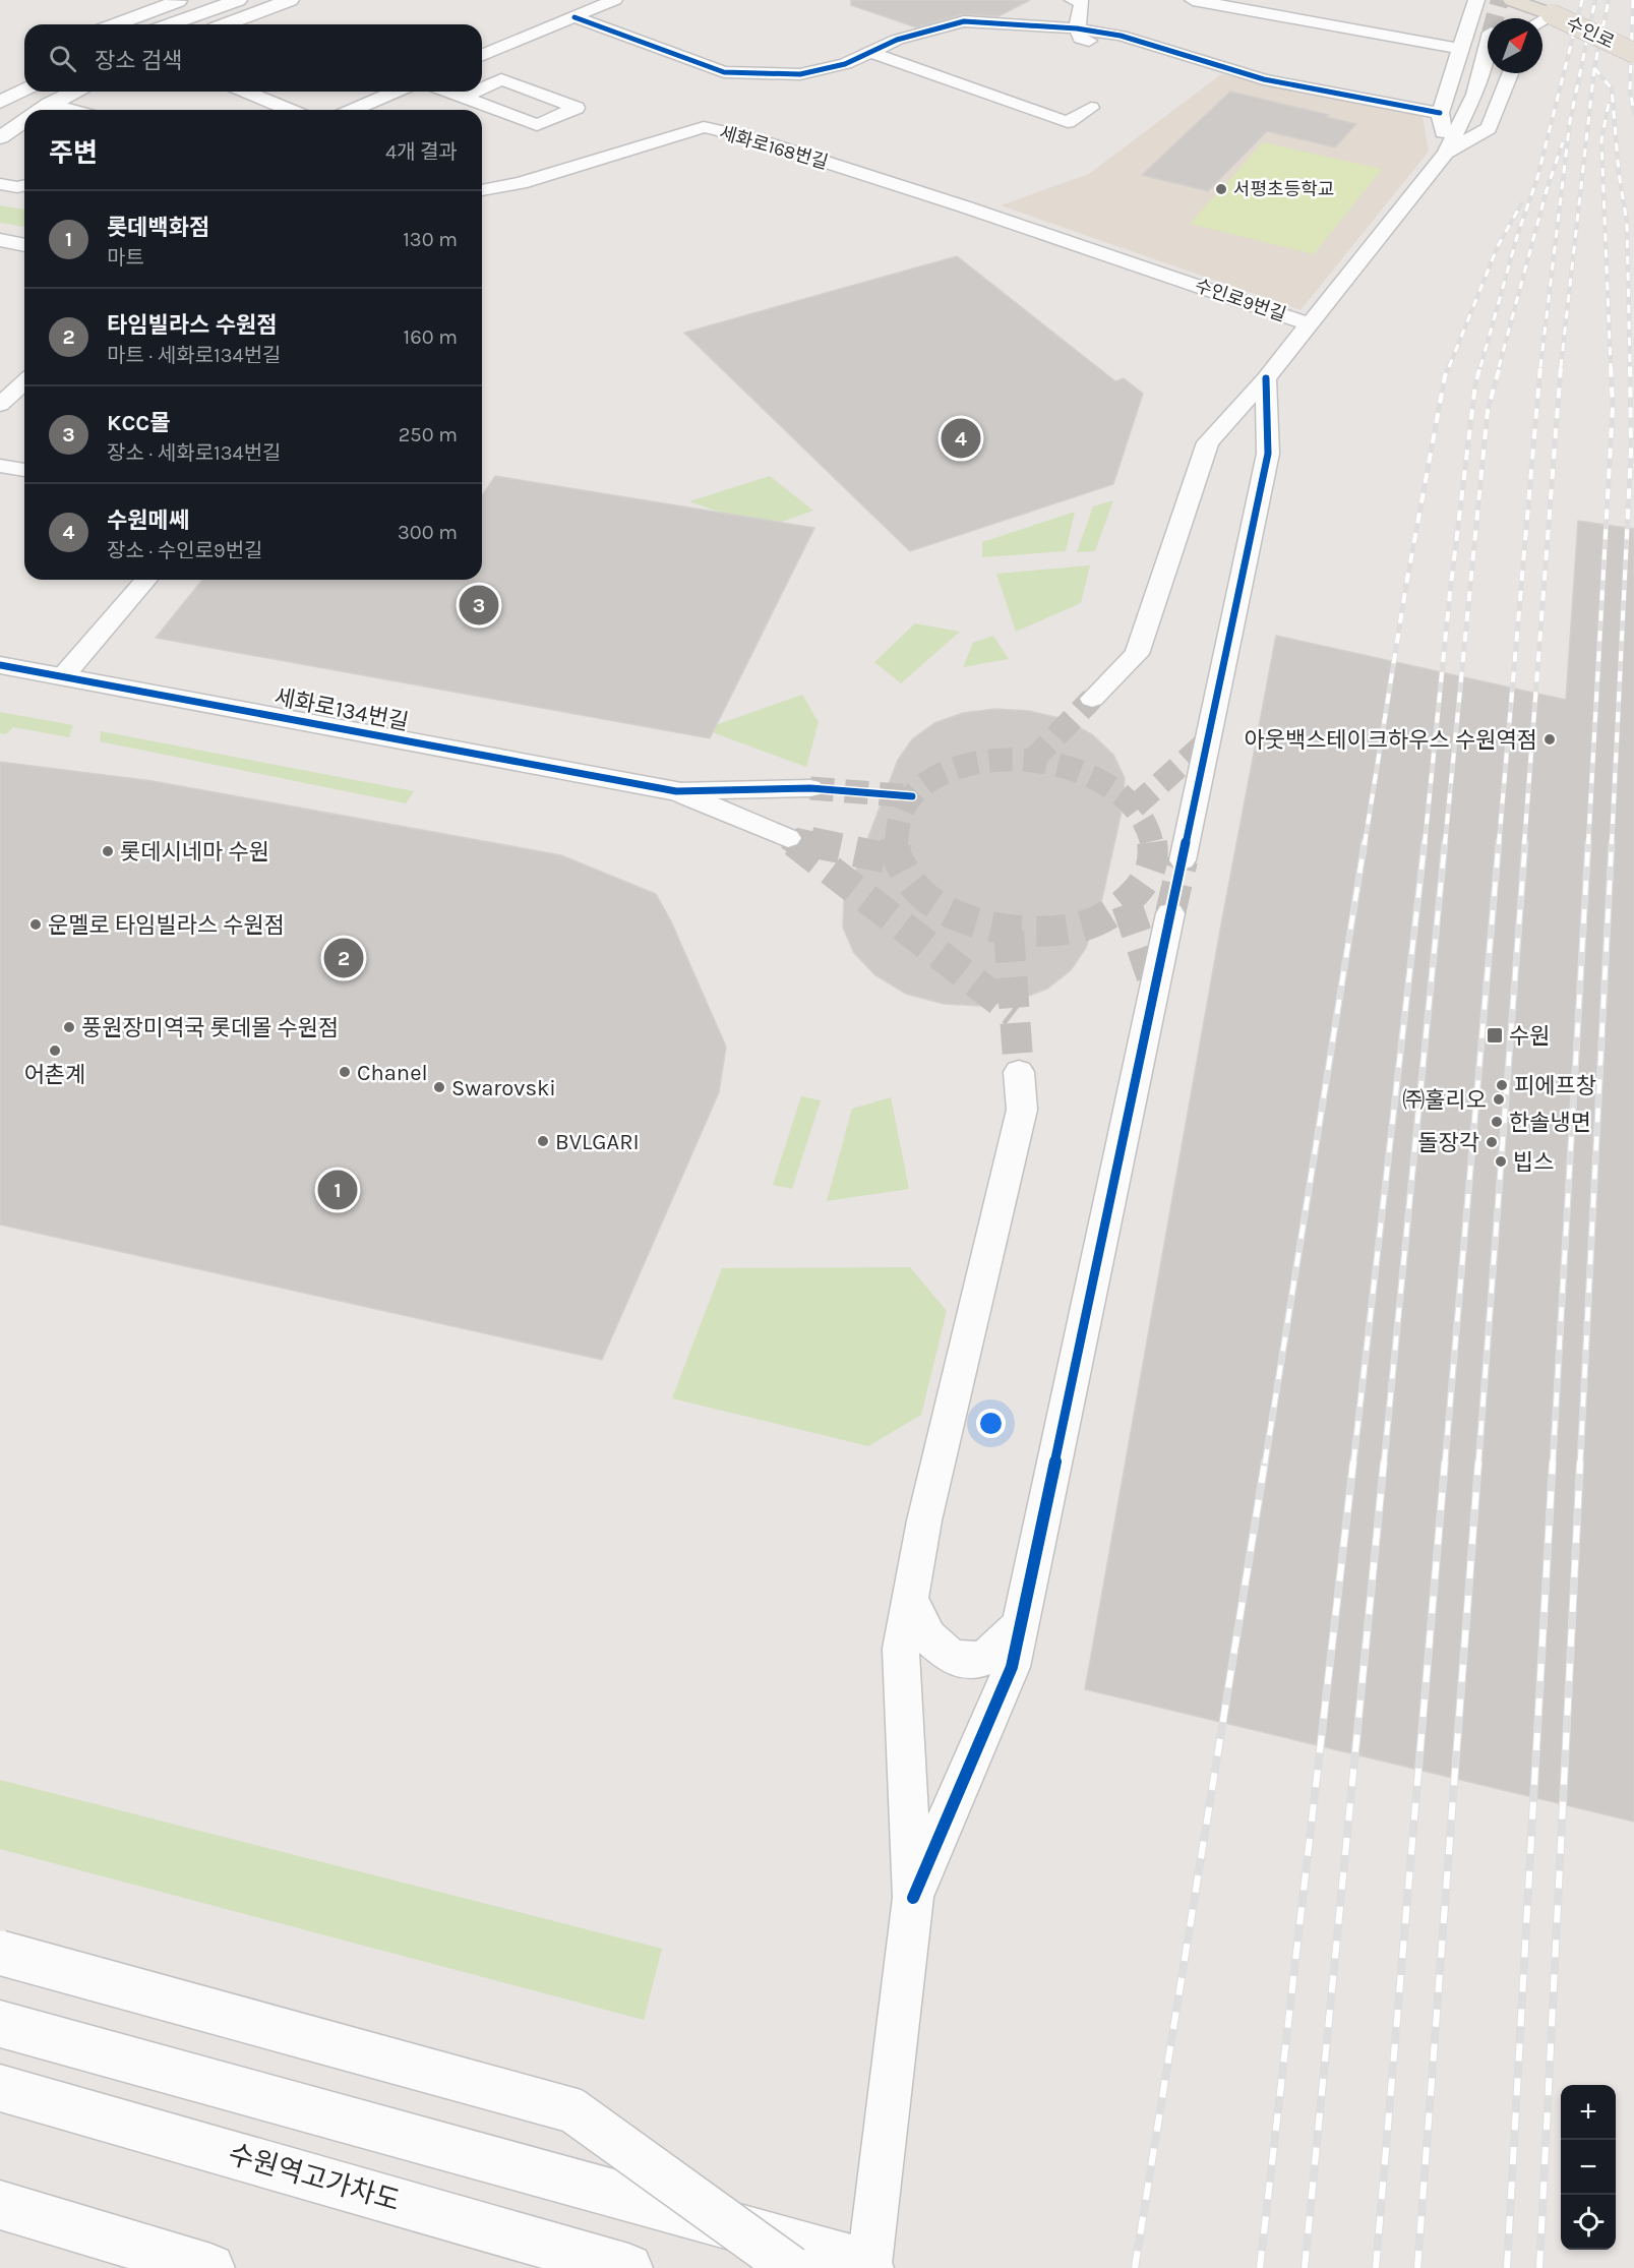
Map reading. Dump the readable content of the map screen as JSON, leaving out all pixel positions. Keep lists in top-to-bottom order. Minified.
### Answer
{"streets":{"main road":["수인로","세화로134번길","수원역고가차도"],"street":["세화로168번길","수인로9번길"]},"crossings":[["세화로168번길","수인로9번길"]],"places":{"other":["서평초등학교","아웃백스테이크하우스 수원역점","롯데시네마 수원","운멜로 타임빌라스 수원점","풍원장미역국 롯데몰 수원점","어촌계","Chanel","피에프창","Swarovski","㈜훌리오","한솔냉면","BVLGARI","돌장각","빕스"],"transit":["수원"]},"north":"top right","page":{"search":"장소 검색","heading":["주변","4개 결과"],"list":[{"mark":"1","name":"롯데백화점","note":"마트","value":"130 m"},{"mark":"2","name":"타임빌라스 수원점","note":"마트 · 세화로134번길","value":"160 m"},{"mark":"3","name":"KCC몰","note":"장소 · 세화로134번길","value":"250 m"},{"mark":"4","name":"수원메쎄","note":"장소 · 수인로9번길","value":"300 m"}],"pins":["4","3","2","1"],"map_buttons":["+","−"]}}
